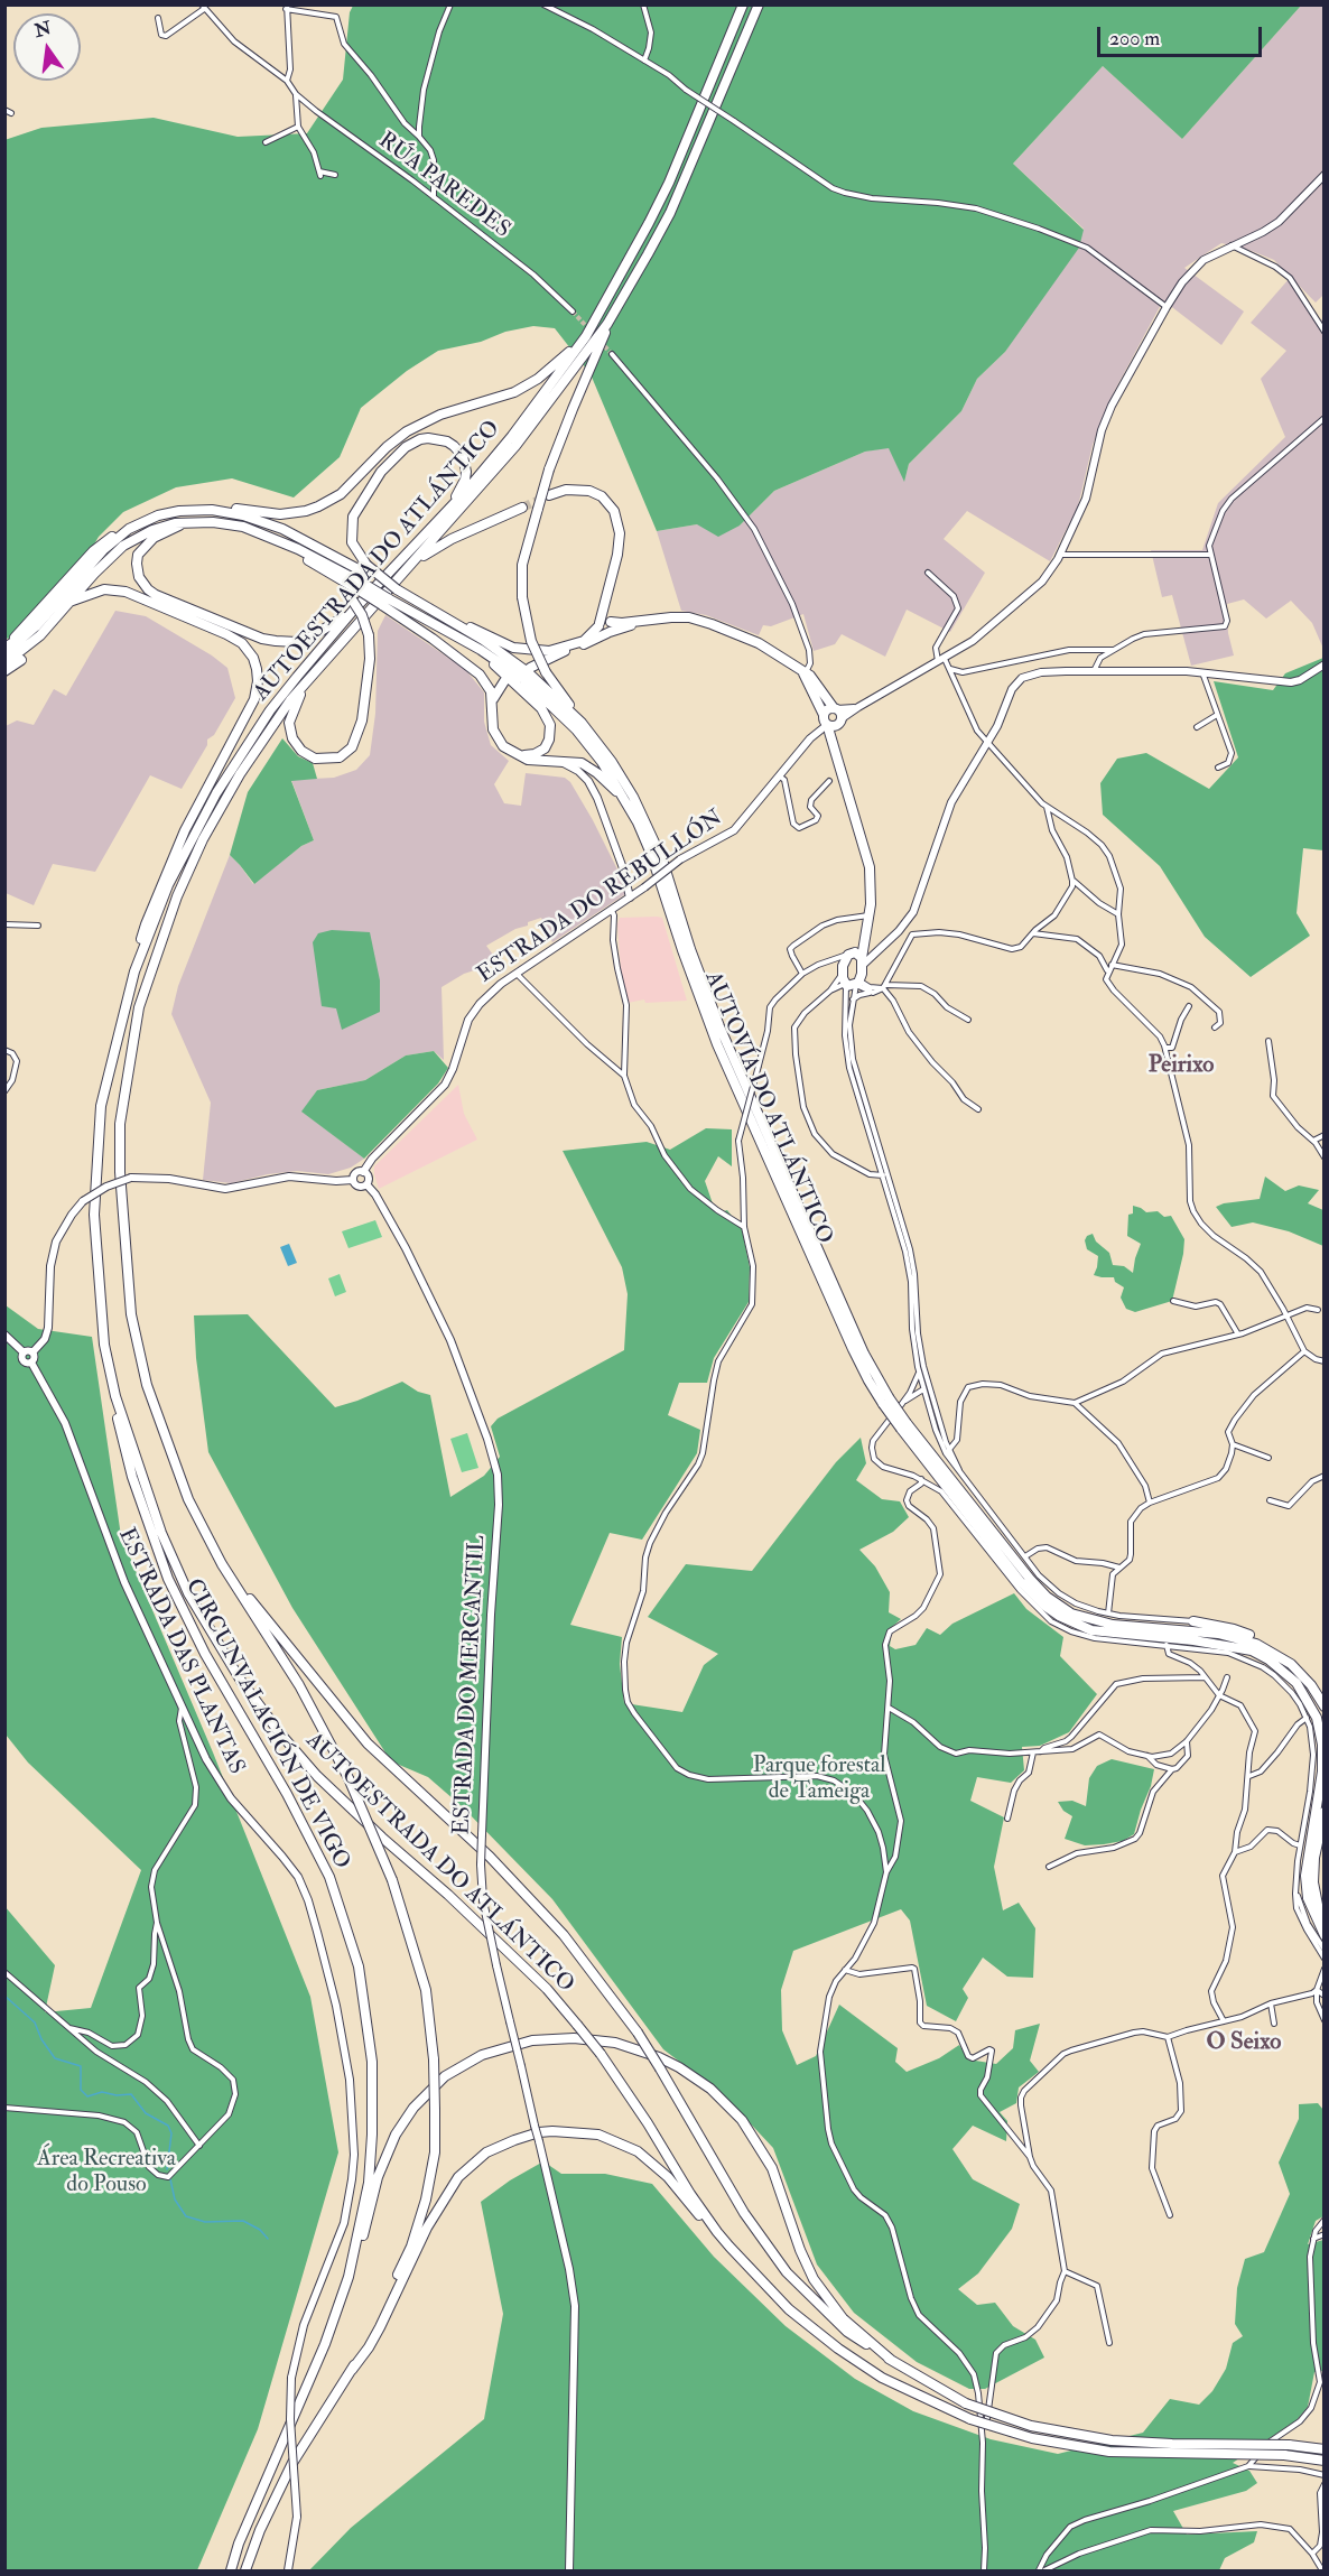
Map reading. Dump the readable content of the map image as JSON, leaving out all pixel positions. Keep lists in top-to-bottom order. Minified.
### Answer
{"streets":{"highway":["AUTOESTRADA DO ATLÁNTICO","AUTOVÍA DO ATLÁNTICO","CIRCUNVALACIÓN DE VIGO"],"street":["RÚA PAREDES","ESTRADA DO REBULLÓN","ESTRADA DAS PLANTAS","ESTRADA DO MERCANTIL"]},"crossings":[["AUTOESTRADA DO ATLÁNTICO","CIRCUNVALACIÓN DE VIGO"],["ESTRADA DO REBULLÓN","ESTRADA DO MERCANTIL"]],"districts":["Peirixo","O Seixo"],"parks":["Parque forestal de Tameiga","Área Recreativa do Pouso"],"scale_bar":"200 m","north":"top"}
